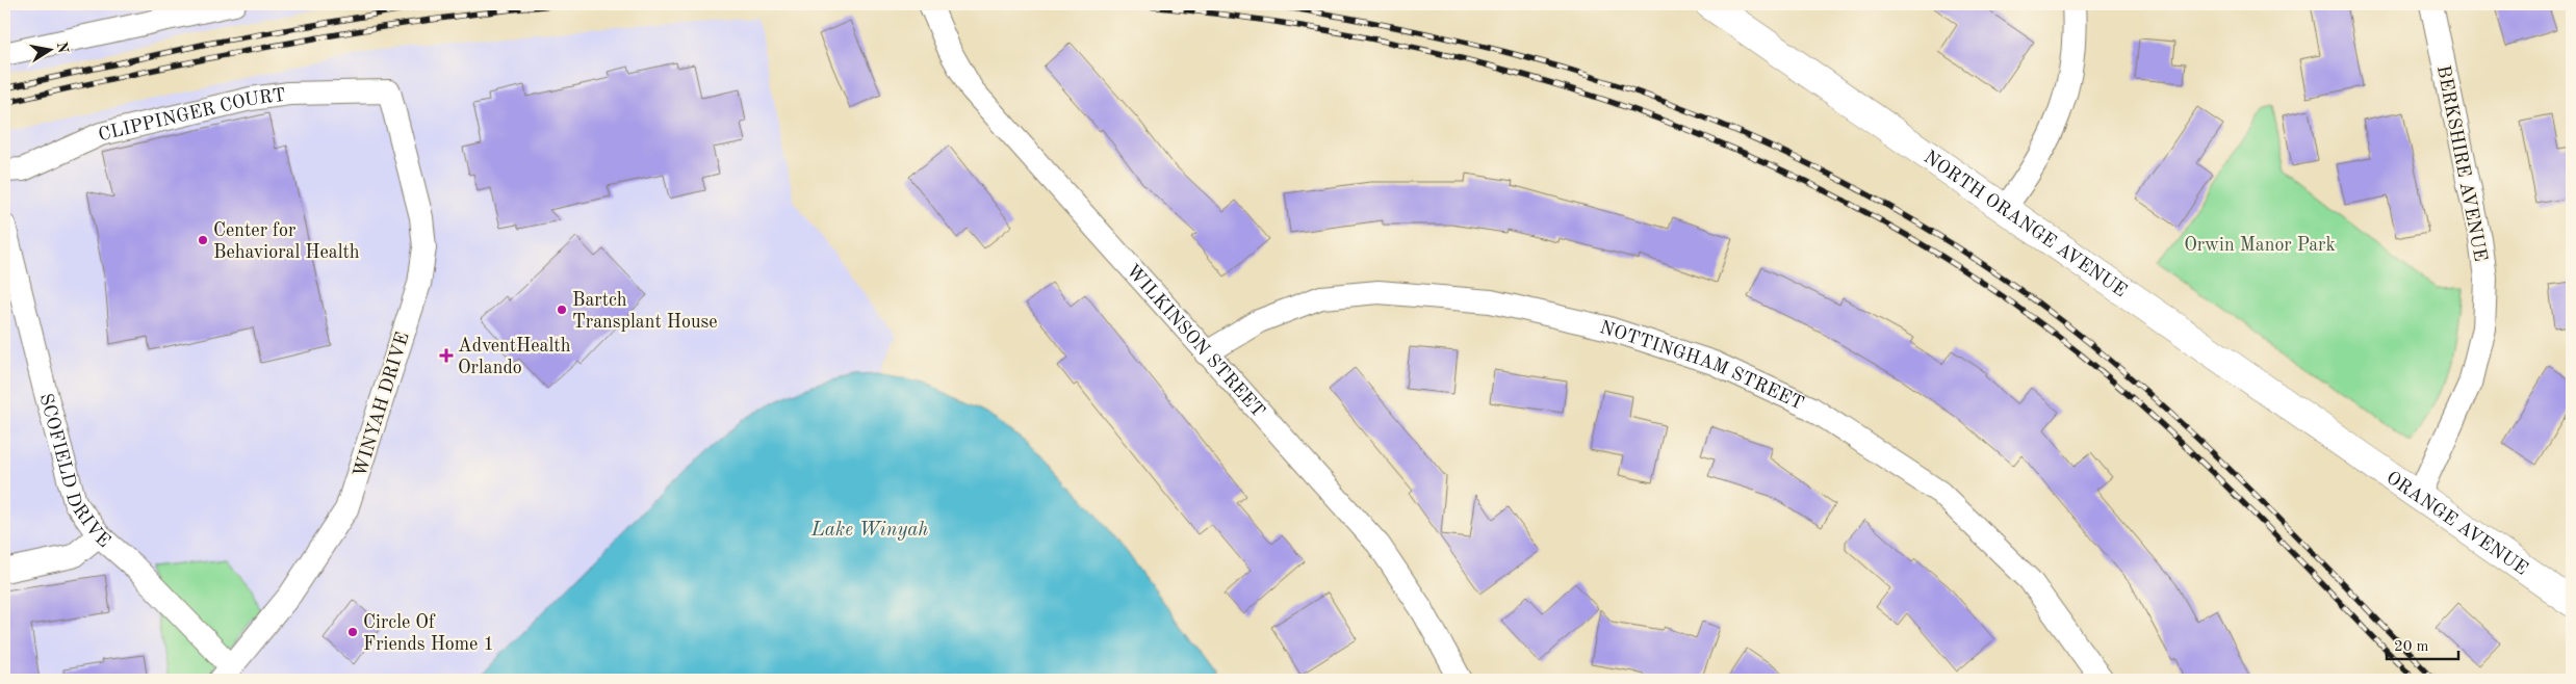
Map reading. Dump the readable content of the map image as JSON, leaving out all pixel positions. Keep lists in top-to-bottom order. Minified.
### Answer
{"streets":{"main road":["NORTH ORANGE AVENUE","ORANGE AVENUE"],"street":["CLIPPINGER COURT","BERKSHIRE AVENUE","WILKINSON STREET","NOTTINGHAM STREET","WINYAH DRIVE","SCOFIELD DRIVE"]},"crossings":[["CLIPPINGER COURT","WINYAH DRIVE"],["BERKSHIRE AVENUE","ORANGE AVENUE"],["NORTH ORANGE AVENUE","ORANGE AVENUE"],["WILKINSON STREET","NOTTINGHAM STREET"],["WINYAH DRIVE","SCOFIELD DRIVE"]],"water":["Lake Winyah"],"parks":["Orwin Manor Park"],"places":{"other":["Center for Behavioral Health","Bartch Transplant House","Circle Of Friends Home 1"],"health":["AdventHealth Orlando"]},"scale_bar":"20 m","north":"right"}
